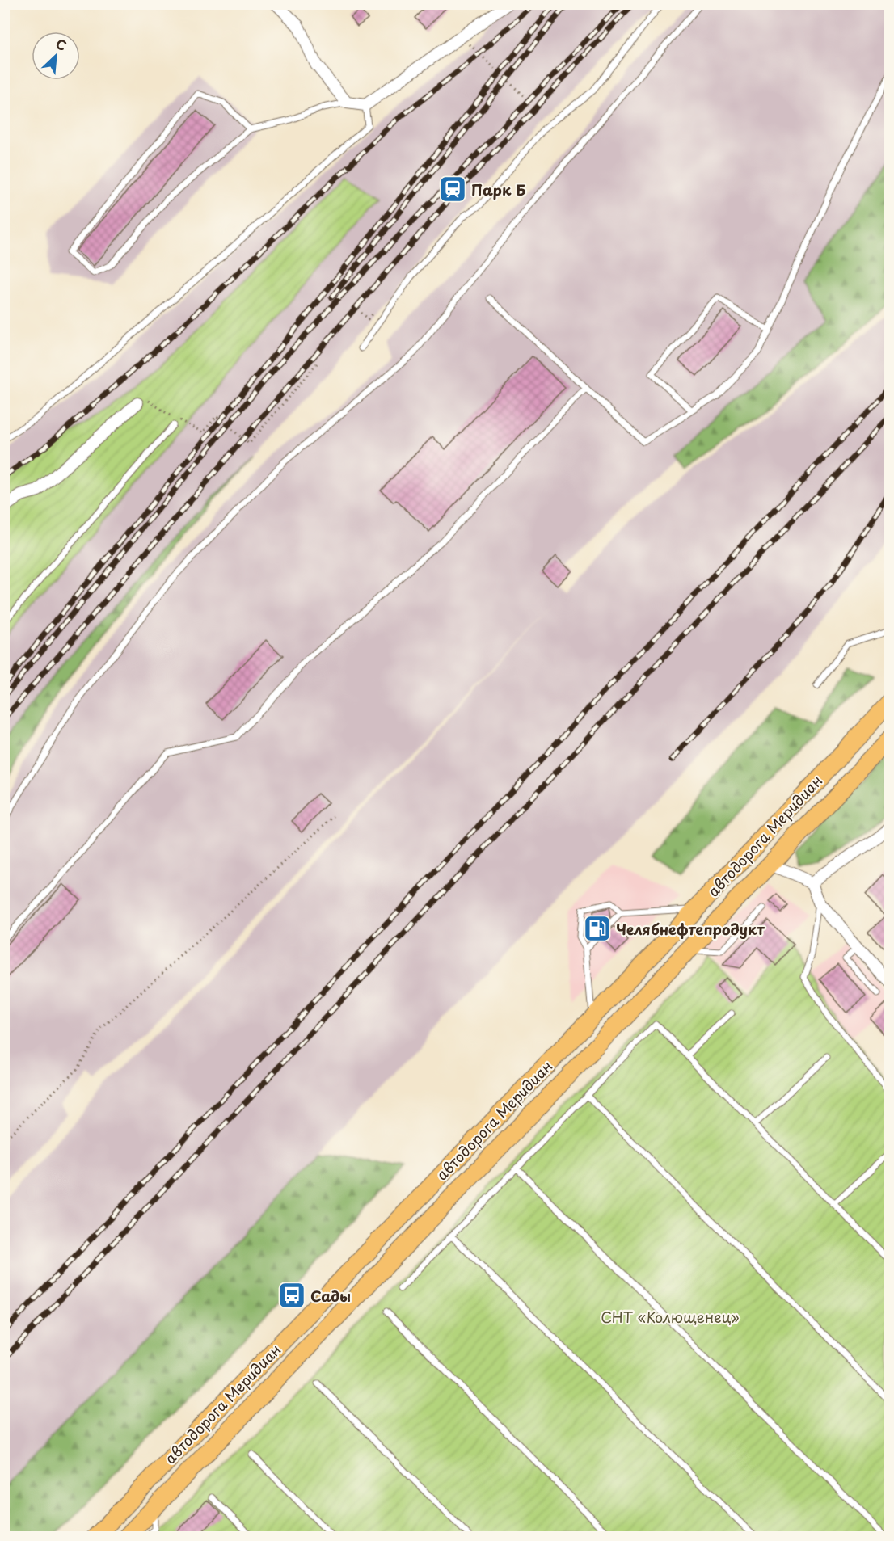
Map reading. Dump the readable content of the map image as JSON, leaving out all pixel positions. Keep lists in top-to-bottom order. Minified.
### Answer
{"streets":{"main road":["автодорога Меридиан"]},"parks":["СНТ «Колющенец»"],"places":{"station":["Парк Б"],"fuel station":["Челябнефтепродукт"],"bus stop":["Сады"]},"north":"top right"}
